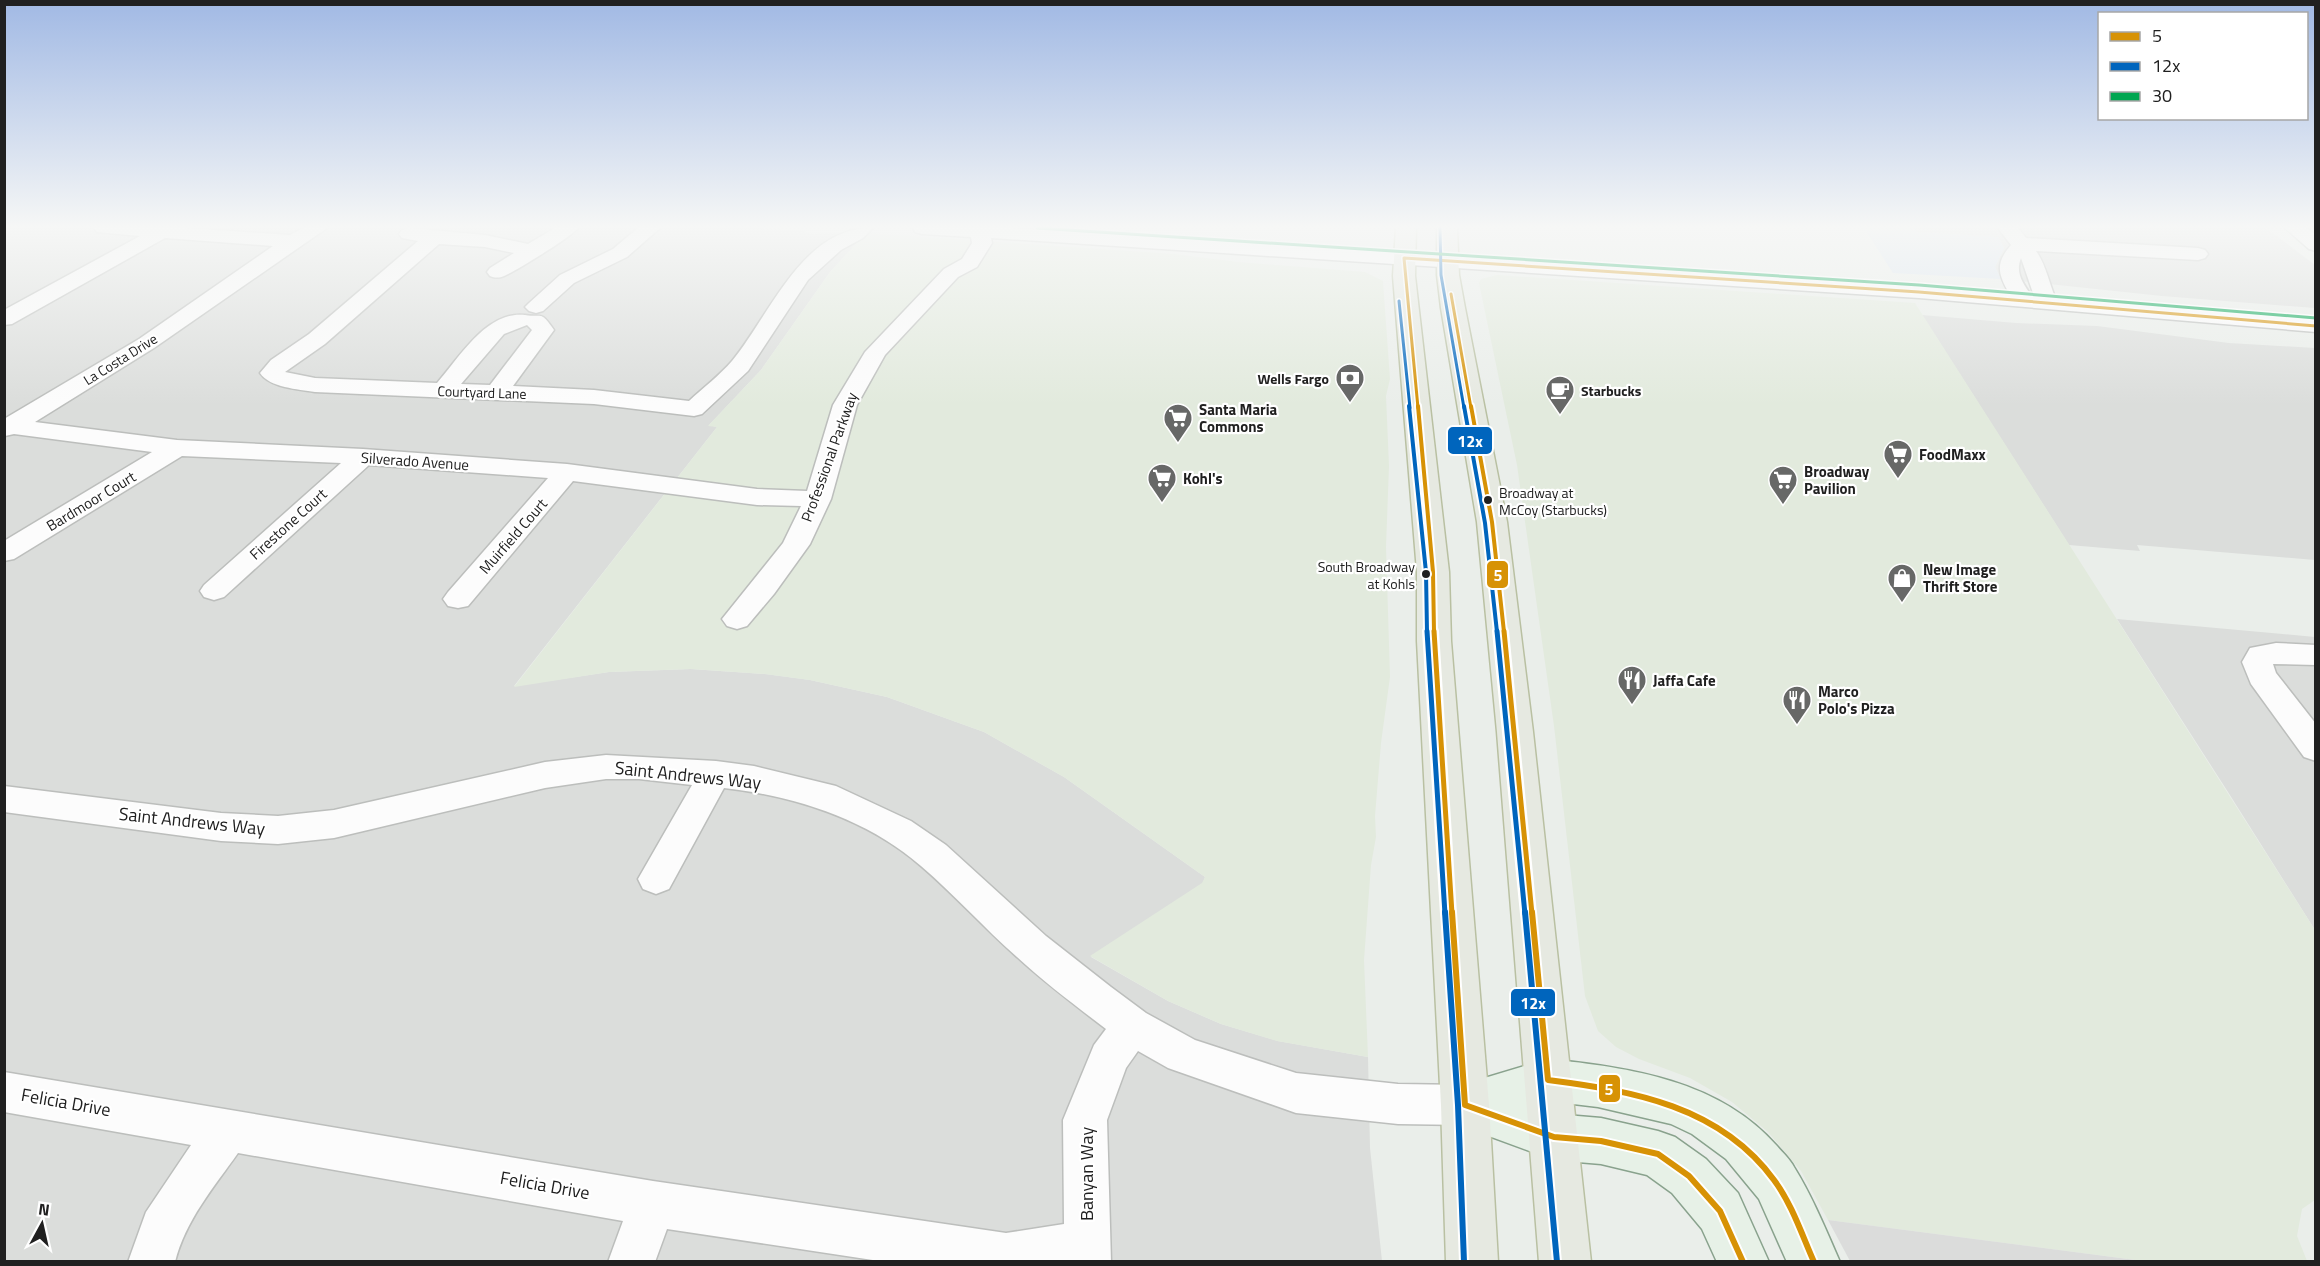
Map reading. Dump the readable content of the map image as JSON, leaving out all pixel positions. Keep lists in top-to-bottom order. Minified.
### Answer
{"streets":{"street":["La Costa Drive","Courtyard Lane","Professional Parkway","Silverado Avenue","Bardmoor Court","Firestone Court","Muirfield Court","Saint Andrews Way","Felicia Drive","Banyan Way"]},"crossings":[["La Costa Drive","Silverado Avenue"],["Professional Parkway","Silverado Avenue"],["Silverado Avenue","Bardmoor Court"],["Silverado Avenue","Firestone Court"],["Silverado Avenue","Muirfield Court"],["Saint Andrews Way","Banyan Way"],["Felicia Drive","Banyan Way"]],"places":{"bank":["Wells Fargo"],"cafe":["Starbucks"],"supermarket":["Santa Maria Commons","FoodMaxx","Kohl's","Broadway Pavilion"],"other":["Broadway at McCoy (Starbucks)","South Broadway at Kohls"],"shop":["New Image Thrift Store"],"restaurant":["Jaffa Cafe","Marco Polo's Pizza"]},"lines":["transit line 5","transit line 12x","transit line 30"],"legend":["5","12x","30"],"north":"top"}
